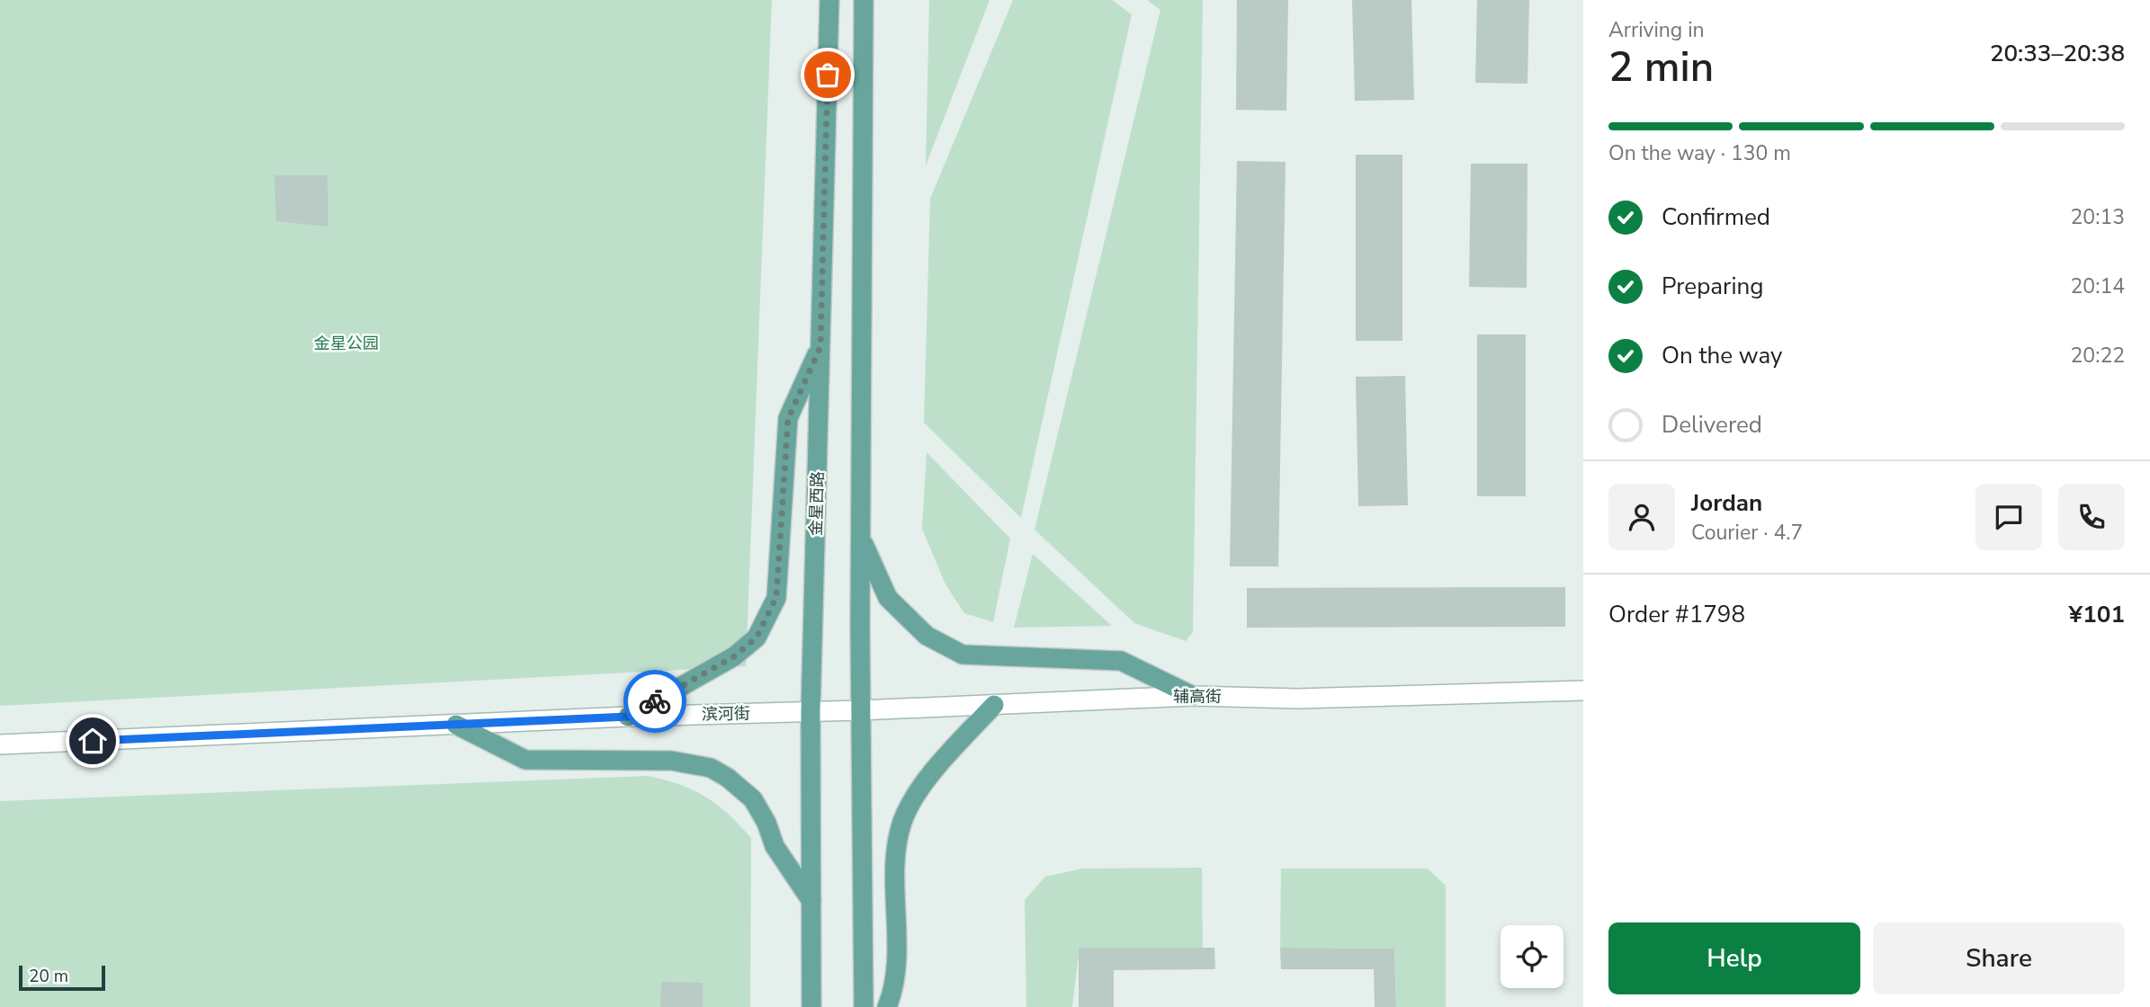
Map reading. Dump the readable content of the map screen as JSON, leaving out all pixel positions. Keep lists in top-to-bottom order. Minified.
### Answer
{"streets":{"main road":["金星西路"],"street":["辅高街","滨河街"]},"crossings":[["金星西路","辅高街"],["金星西路","滨河街"],["辅高街","滨河街"]],"parks":["金星公园"],"scale_bar":"20 m","page":{"heading":["2 min","Arriving in","20:33–20:38"],"panel":["Jordan","Courier · 4.7","Order #1798","¥101"],"bar":"On the way · 130 m","list":[["Confirmed","20:13"],["Preparing","20:14"],["On the way","20:22"],"Delivered"],"buttons":["Help","Share"],"scale":"20 m"}}
